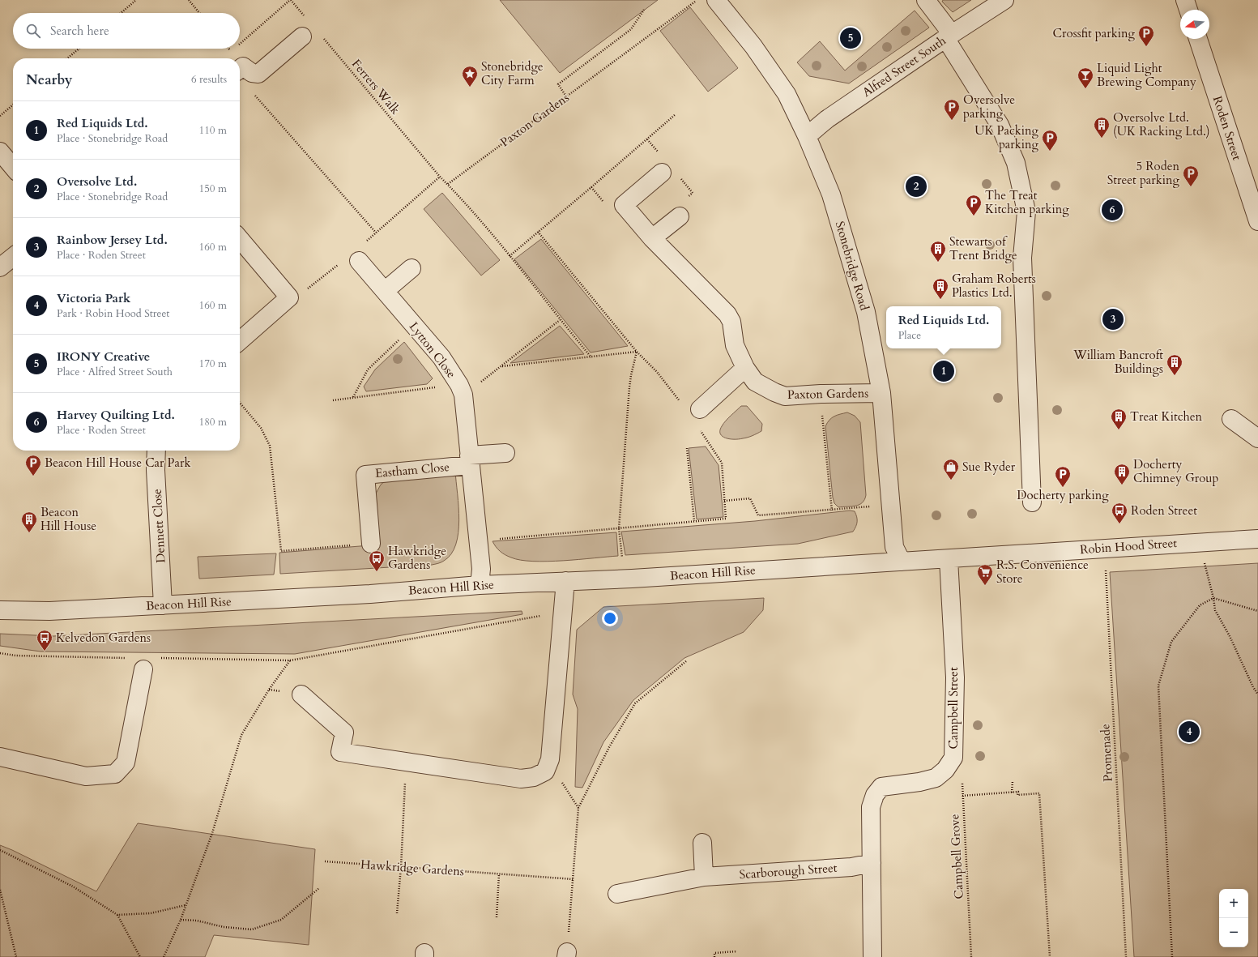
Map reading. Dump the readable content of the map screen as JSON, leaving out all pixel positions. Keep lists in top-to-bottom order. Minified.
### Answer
{"streets":{"street":["Alfred Street South","Paxton Gardens","Roden Street","Stonebridge Road","Lytton Close","Eastham Close","Dennett Close","Robin Hood Street","Beacon Hill Rise","Campbell Street","Scarborough Street"],"path":["Ferrers Walk","Promenade","Campbell Grove","Hawkridge Gardens"]},"crossings":[["Alfred Street South","Stonebridge Road"],["Ferrers Walk","Paxton Gardens"],["Paxton Gardens","Stonebridge Road"],["Stonebridge Road","Robin Hood Street"],["Stonebridge Road","Beacon Hill Rise"],["Lytton Close","Eastham Close"],["Lytton Close","Beacon Hill Rise"],["Dennett Close","Beacon Hill Rise"],["Robin Hood Street","Beacon Hill Rise"],["Robin Hood Street","Campbell Street"],["Robin Hood Street","Promenade"],["Campbell Street","Campbell Grove"],["Campbell Street","Scarborough Street"]],"places":{"parking":["Crossfit parking","Oversolve parking","UK Packing parking","5 Roden Street parking","The Treat Kitchen parking","Beacon Hill House Car Park","Docherty parking"],"place":["Stonebridge City Farm"],"bar":["Liquid Light Brewing Company"],"building":["Oversolve Ltd. (UK Racking Ltd.)","Stewarts of Trent Bridge","Graham Roberts Plastics Ltd.","William Bancroft Buildings","Treat Kitchen","Docherty Chimney Group","Beacon Hill House"],"shop":["Sue Ryder"],"bus stop":["Roden Street","Hawkridge Gardens","Kelvedon Gardens"],"supermarket":["R.S. Convenience Store"]},"north":"left","page":{"search":"Search here","pins":["5","2","6","3","1","4"],"heading":["Nearby","6 results"],"list":[{"mark":"1","name":"Red Liquids Ltd.","note":"Place · Stonebridge Road","value":"110 m"},{"mark":"2","name":"Oversolve Ltd.","note":"Place · Stonebridge Road","value":"150 m"},{"mark":"3","name":"Rainbow Jersey Ltd.","note":"Place · Roden Street","value":"160 m"},{"mark":"4","name":"Victoria Park","note":"Park · Robin Hood Street","value":"160 m"},{"mark":"5","name":"IRONY Creative","note":"Place · Alfred Street South","value":"170 m"},{"mark":"6","name":"Harvey Quilting Ltd.","note":"Place · Roden Street","value":"180 m"}],"popup":["Red Liquids Ltd.","Place"],"map_buttons":["+","−"]}}
